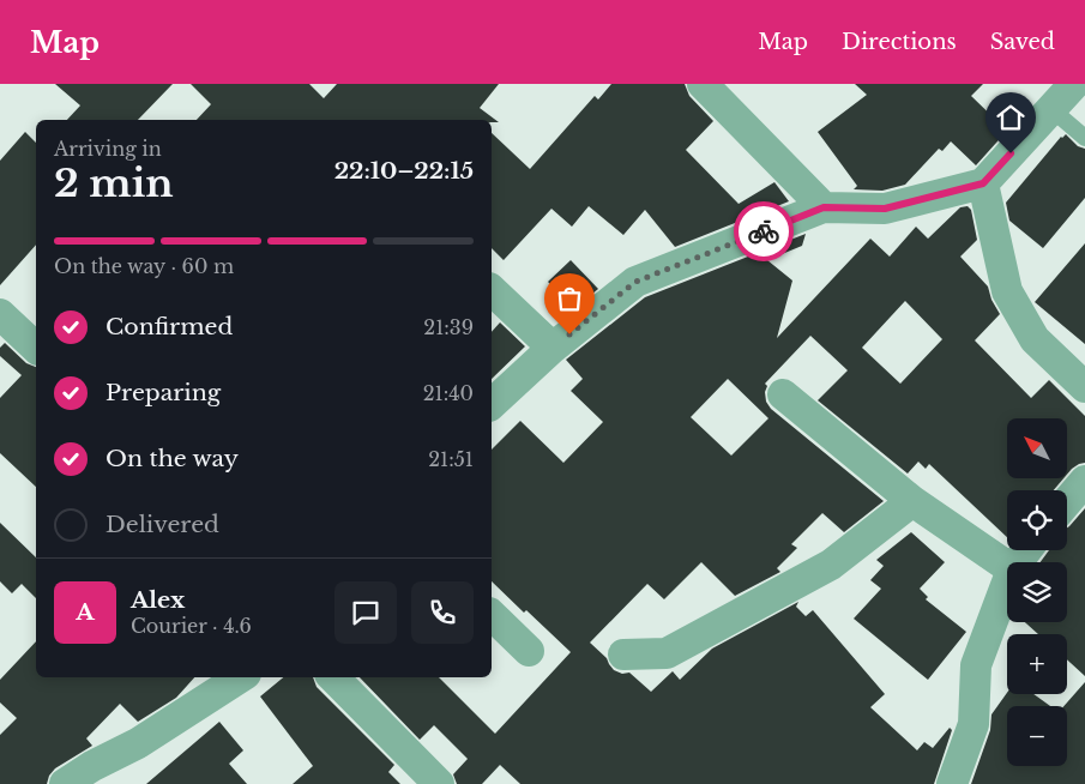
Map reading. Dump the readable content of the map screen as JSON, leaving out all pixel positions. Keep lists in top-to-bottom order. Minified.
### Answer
{"north":"top left","page":{"header":"Map","nav":["Map","Directions","Saved"],"heading":["2 min","Arriving in","22:10–22:15"],"panel":["Alex","Courier · 4.6"],"bar":"On the way · 60 m","list":[["Confirmed","21:39"],["Preparing","21:40"],["On the way","21:51"],"Delivered"],"map_buttons":["+","−"],"round":"A"}}
